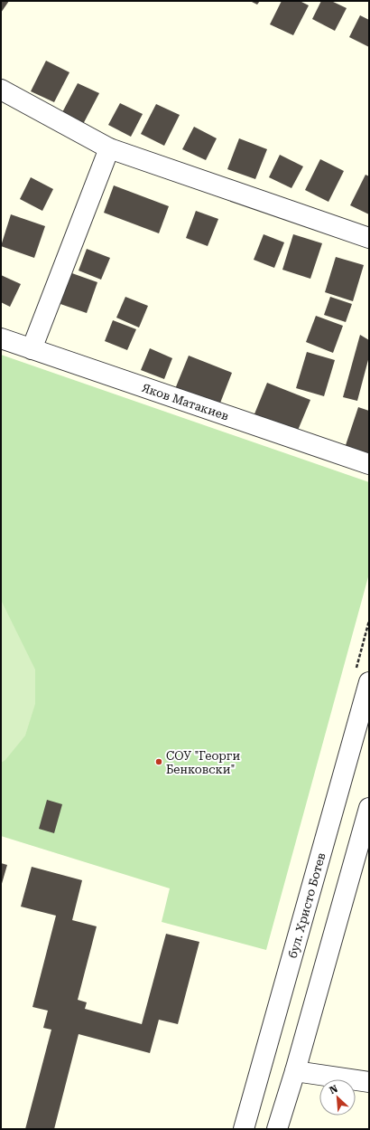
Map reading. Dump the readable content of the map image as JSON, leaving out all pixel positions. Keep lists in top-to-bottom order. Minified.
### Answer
{"streets":{"street":["Яков Матакиев","бул. Христо Ботев"]},"places":["СОУ \"Георги Бенковски\""],"north":"top left"}
